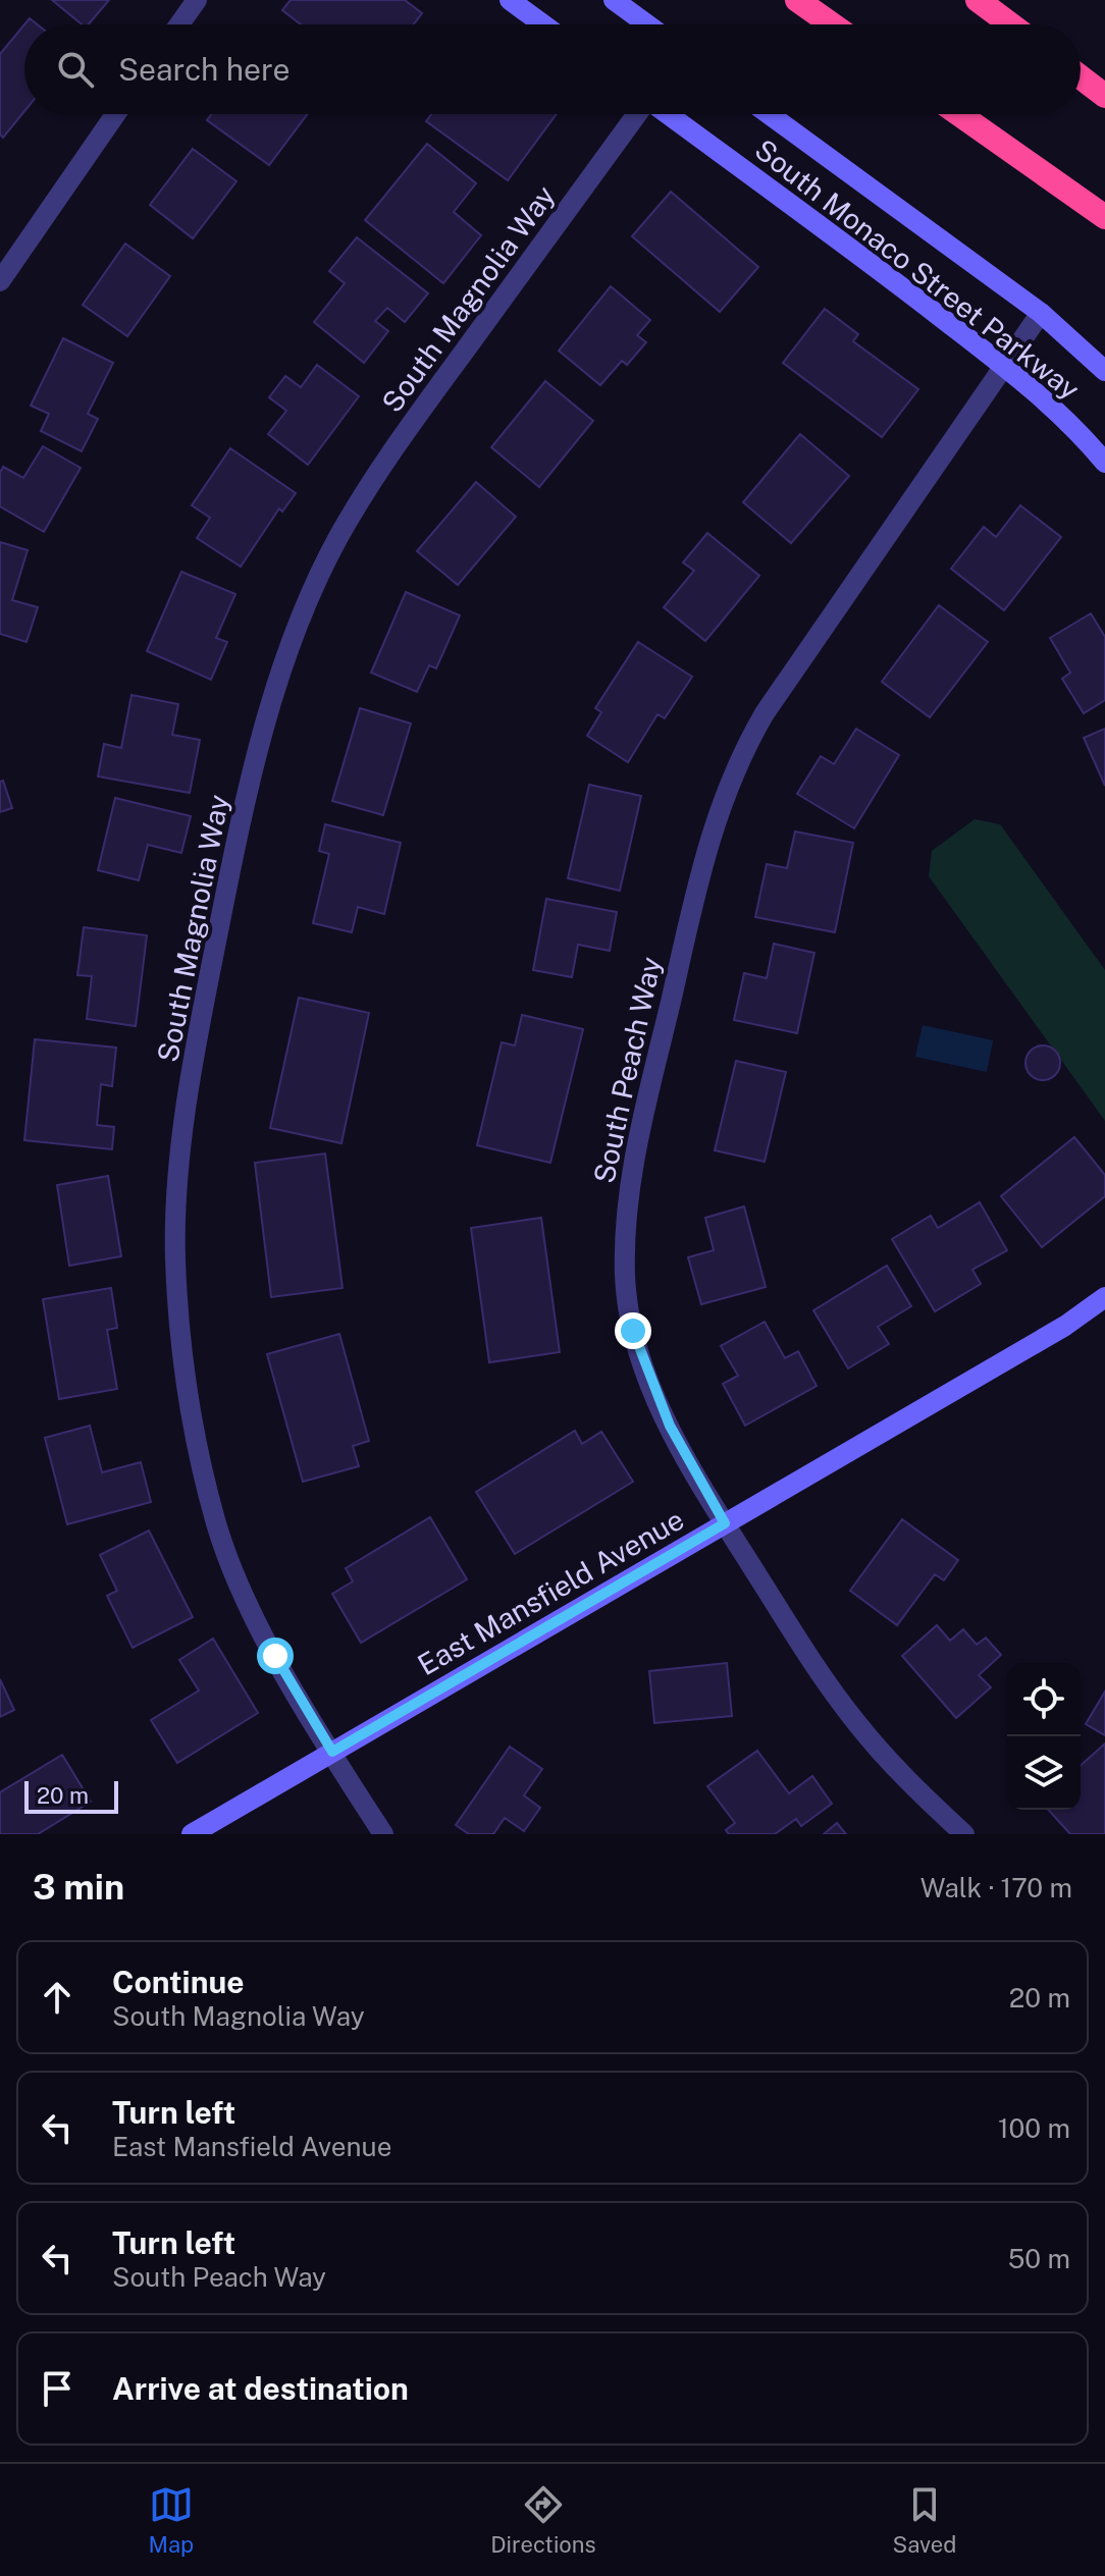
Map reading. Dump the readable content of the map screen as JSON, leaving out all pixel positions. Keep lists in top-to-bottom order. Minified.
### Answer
{"streets":{"main road":["South Monaco Street Parkway","East Mansfield Avenue"],"street":["South Magnolia Way","South Peach Way"]},"crossings":[["South Monaco Street Parkway","South Peach Way"],["South Magnolia Way","East Mansfield Avenue"],["South Peach Way","East Mansfield Avenue"]],"scale_bar":"20 m","page":{"search":"Search here","scale":"20 m","heading":["3 min","Walk · 170 m"],"list":[["Continue","South Magnolia Way","20 m"],["Turn left","East Mansfield Avenue","100 m"],["Turn left","South Peach Way","50 m"],"Arrive at destination"],"nav":["Map","Directions","Saved"]}}
